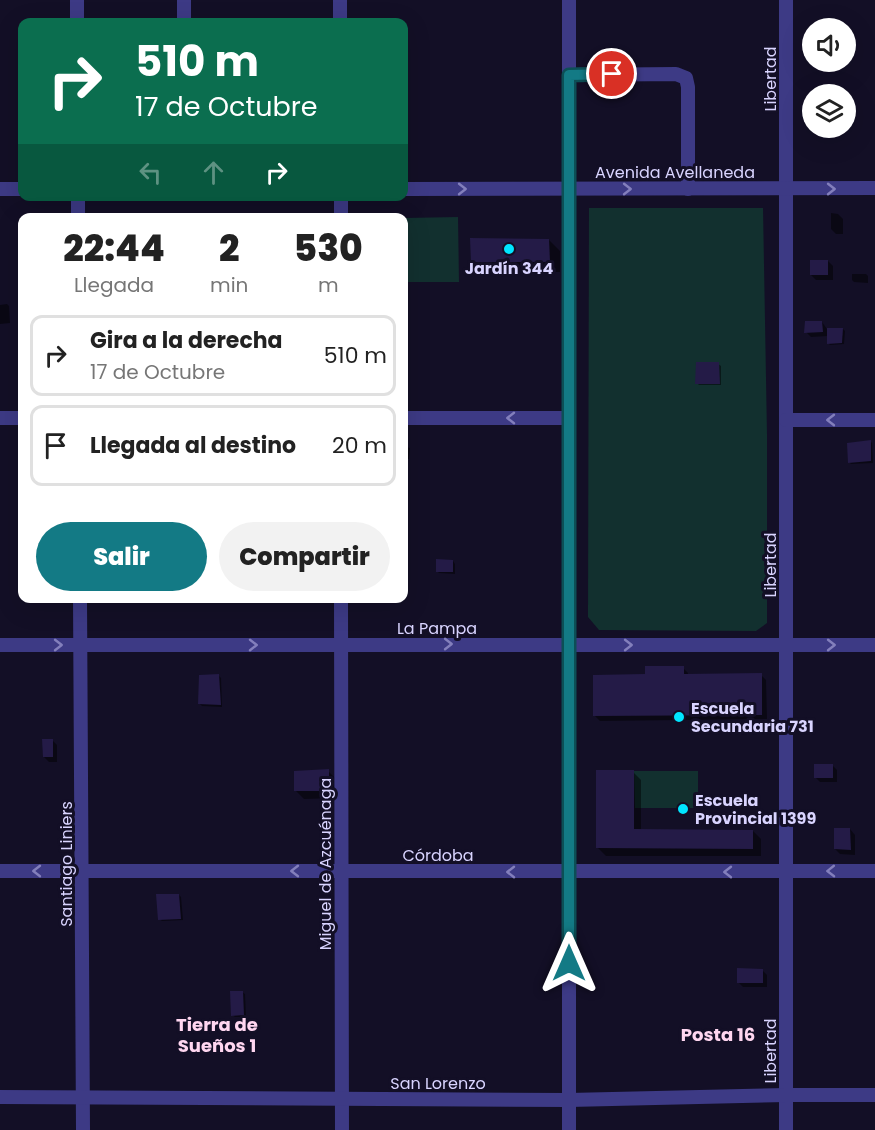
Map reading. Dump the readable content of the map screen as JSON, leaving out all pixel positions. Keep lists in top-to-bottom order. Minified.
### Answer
{"streets":{"street":["Libertad","Avenida Avellaneda","La Pampa","Córdoba","Santiago Liniers","Miguel de Azcuénaga","San Lorenzo"]},"crossings":[["Libertad","Avenida Avellaneda"],["Libertad","La Pampa"],["Libertad","Córdoba"],["Libertad","San Lorenzo"],["La Pampa","Santiago Liniers"],["La Pampa","Miguel de Azcuénaga"],["Córdoba","Santiago Liniers"],["Córdoba","Miguel de Azcuénaga"],["Santiago Liniers","San Lorenzo"],["Miguel de Azcuénaga","San Lorenzo"]],"one_way":["Avenida Avellaneda","La Pampa","Córdoba"],"districts":["Tierra de Sueños 1","Posta 16"],"places":["Jardín 344","Escuela Secundaria 731","Escuela Provincial 1399"],"page":{"turn":["510 m","17 de Octubre"],"eta":["22:44","Llegada","2","min","530","m"],"list":[{"name":"Gira a la derecha","note":"17 de Octubre","value":"510 m"},{"name":"Llegada al destino","value":"20 m"}],"buttons":["Salir","Compartir"]}}
